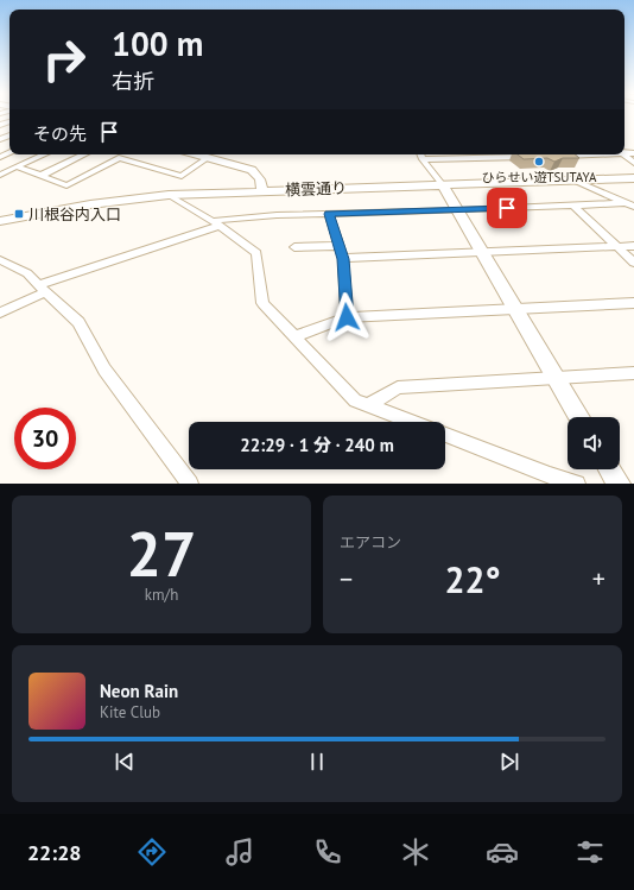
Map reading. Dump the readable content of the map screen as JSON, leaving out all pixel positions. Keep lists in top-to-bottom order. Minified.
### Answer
{"streets":{"main road":["横雲通り"]},"places":{"other":["ひらせい遊TSUTAYA"],"transit":["川根谷内入口"]},"page":{"turn":["100 m","右折"],"then":"その先","limit":"30","trip":"22:29 · 1 分 · 240 m","tile":[["27","km/h"],"エアコン"],"heat":["−","22°","+"],"song":["Neon Rain","Kite Club"],"tabs":"22:28"}}
